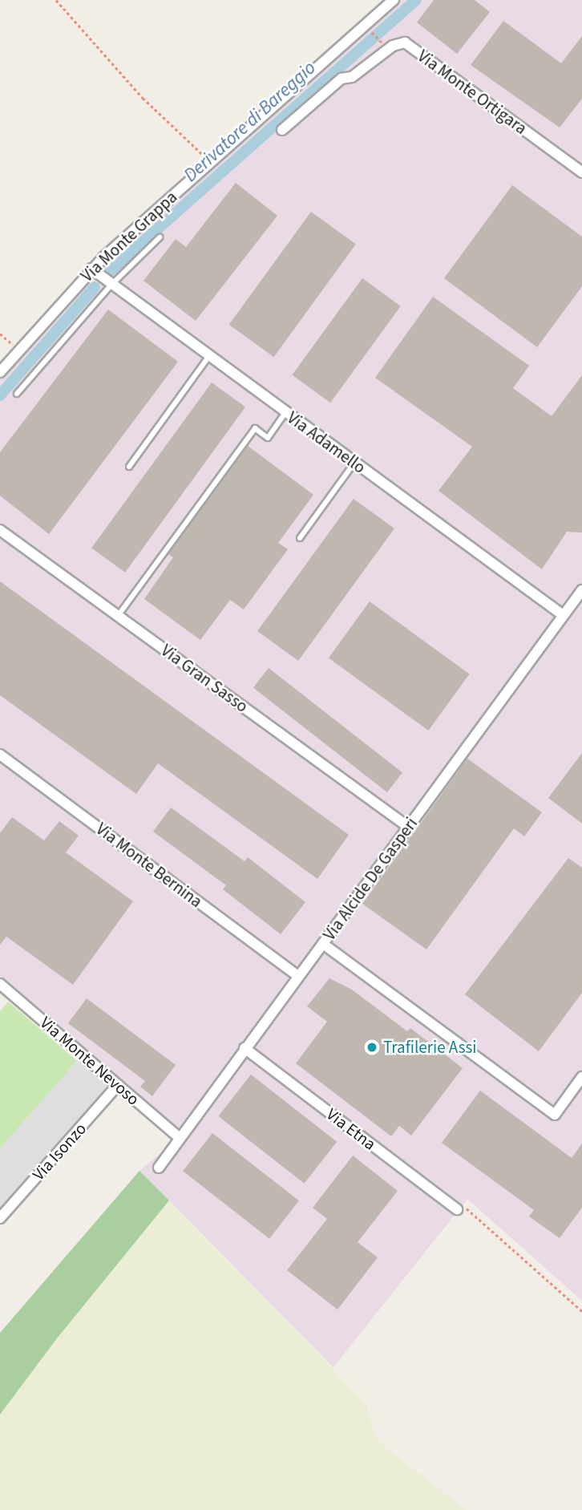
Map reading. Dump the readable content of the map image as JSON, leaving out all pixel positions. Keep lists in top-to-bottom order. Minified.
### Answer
{"streets":{"street":["Via Monte Ortigara","Via Monte Grappa","Via Adamello","Via Gran Sasso","Via Monte Bernina","Via Alcide De Gasperi","Via Monte Nevoso","Via Etna","Via Isonzo"]},"crossings":[["Via Monte Grappa","Via Adamello"],["Via Adamello","Via Alcide De Gasperi"],["Via Gran Sasso","Via Alcide De Gasperi"],["Via Monte Bernina","Via Alcide De Gasperi"],["Via Alcide De Gasperi","Via Monte Nevoso"],["Via Alcide De Gasperi","Via Etna"],["Via Monte Nevoso","Via Isonzo"]],"water":["Derivatore di Bareggio"],"places":["Trafilerie Assi"]}
